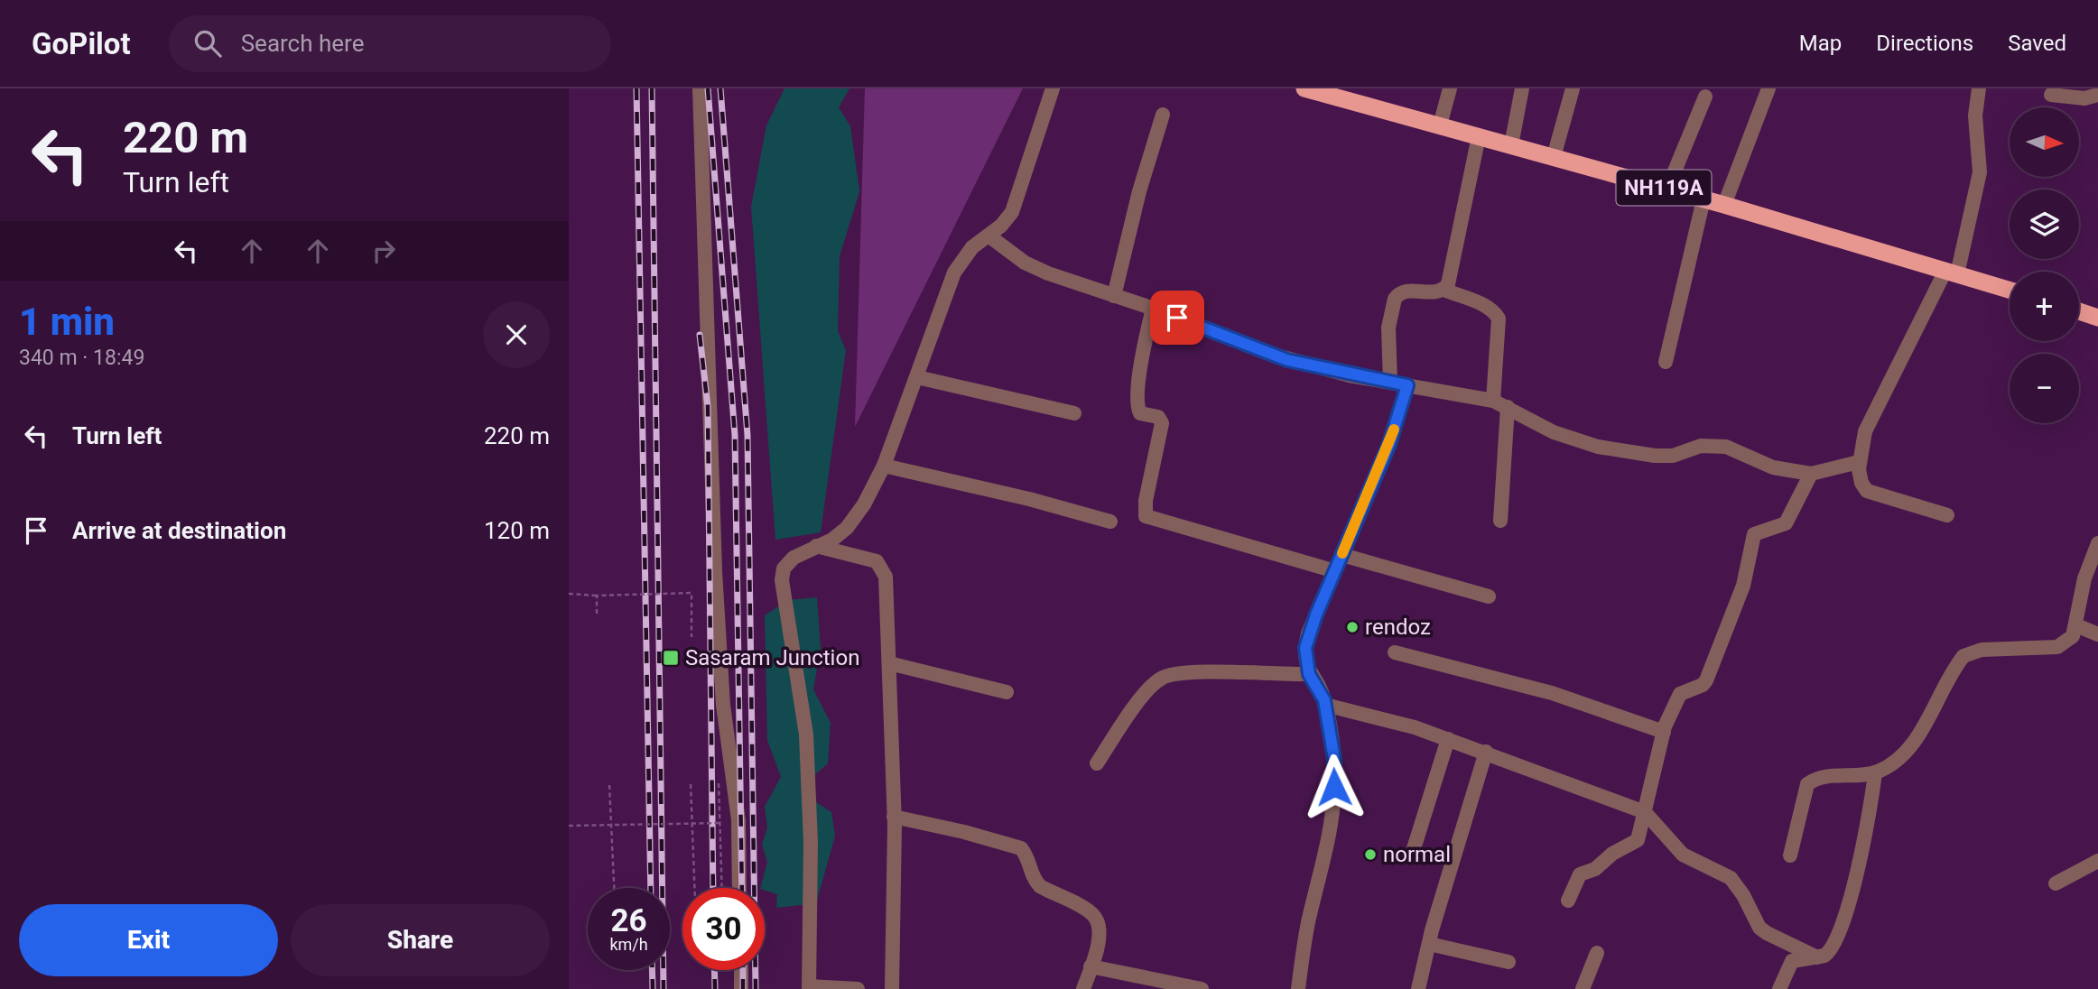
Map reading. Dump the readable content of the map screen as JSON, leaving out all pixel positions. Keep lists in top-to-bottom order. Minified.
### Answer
{"streets":{"highway":["NH119A"]},"places":{"other":["rendoz","normal"],"transit":["Sasaram Junction"]},"north":"right","page":{"header":"GoPilot","search":"Search here","nav":["Map","Directions","Saved"],"turn":["220 m","Turn left"],"map_buttons":["+","−"],"heading":["1 min","340 m · 18:49"],"list":[{"name":"Turn left","value":"220 m"},{"name":"Arrive at destination","value":"120 m"}],"speed":"26 km/h","limit":"30","buttons":["Exit","Share"]}}
